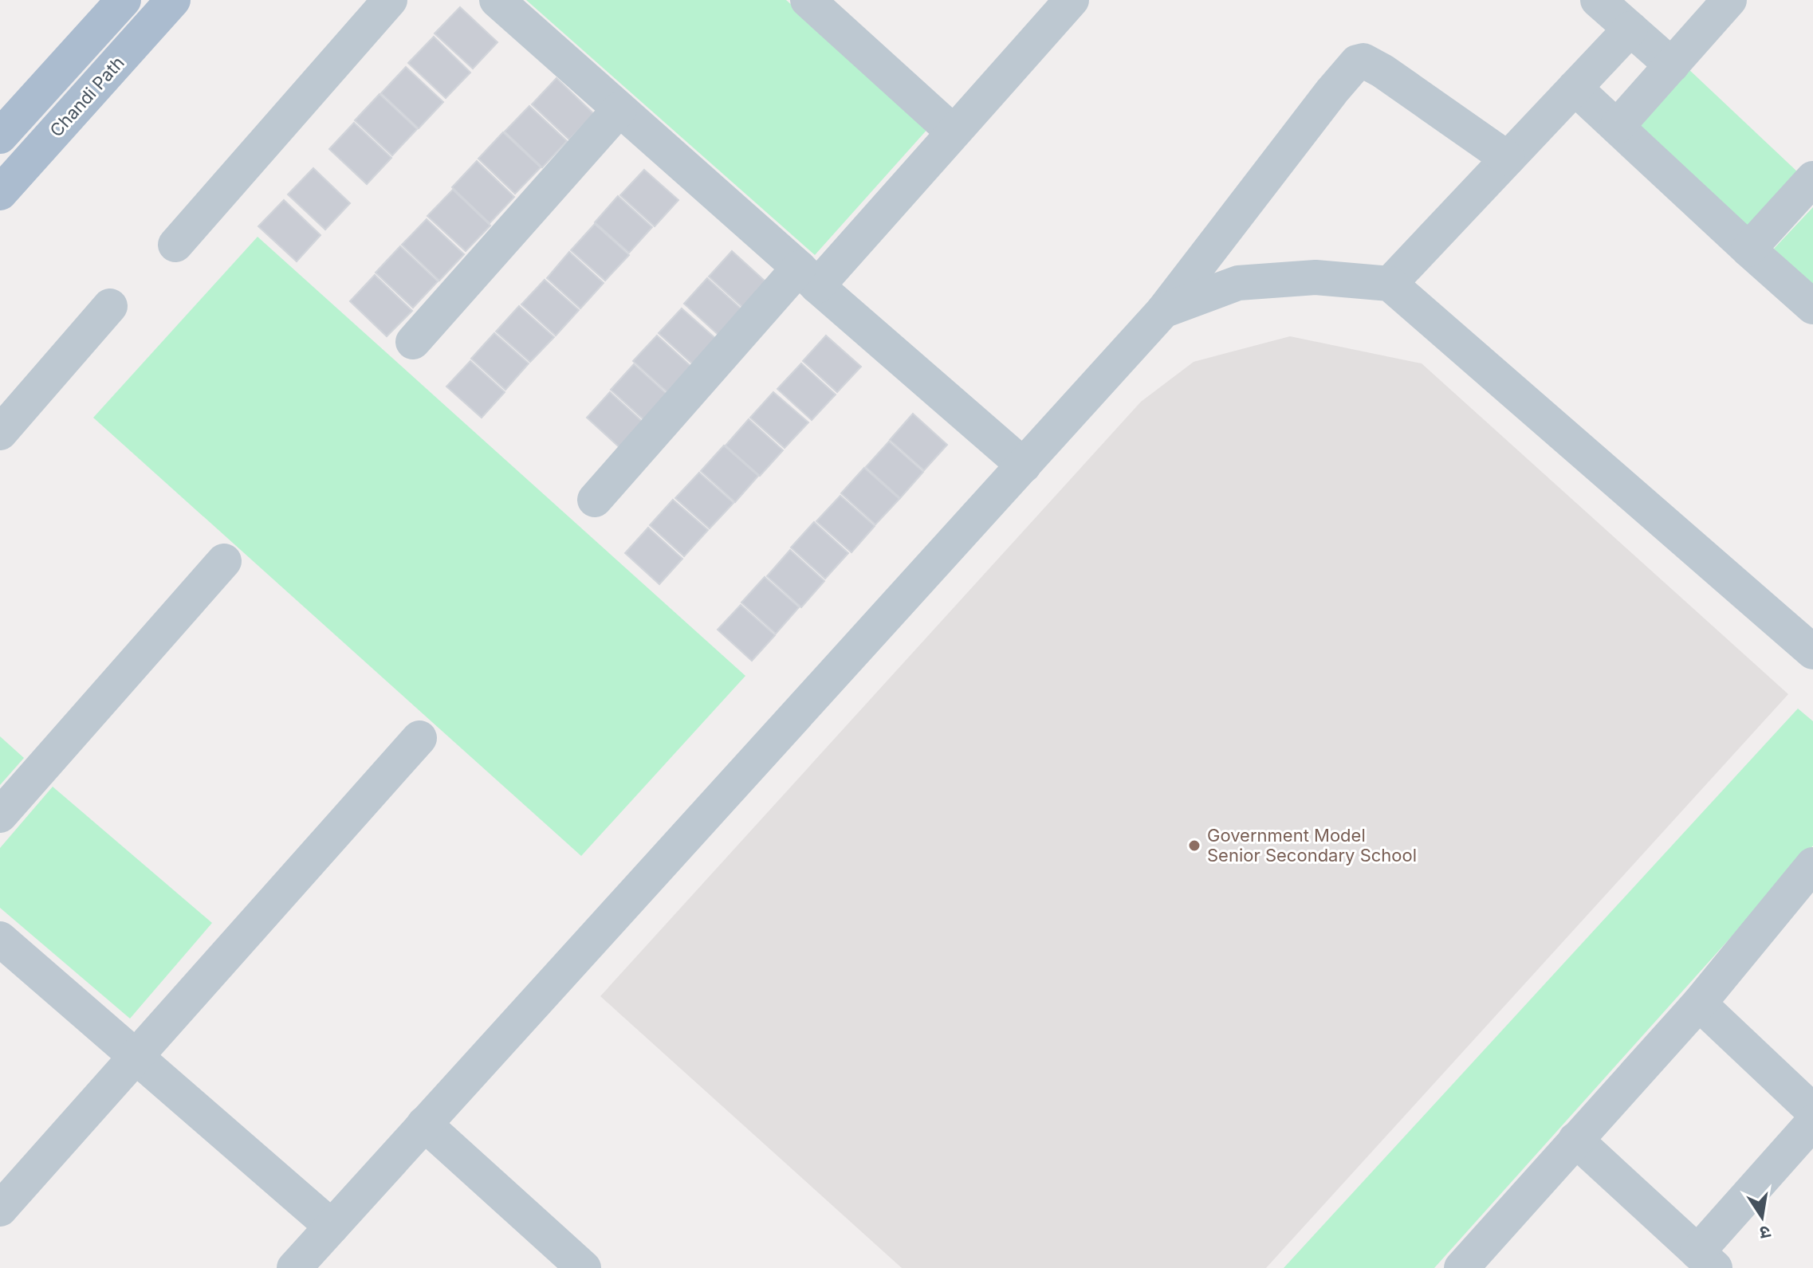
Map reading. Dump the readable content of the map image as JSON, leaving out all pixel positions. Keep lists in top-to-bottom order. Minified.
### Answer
{"streets":{"main road":["Chandi Path"]},"places":["Government Model Senior Secondary School"],"north":"bottom"}
